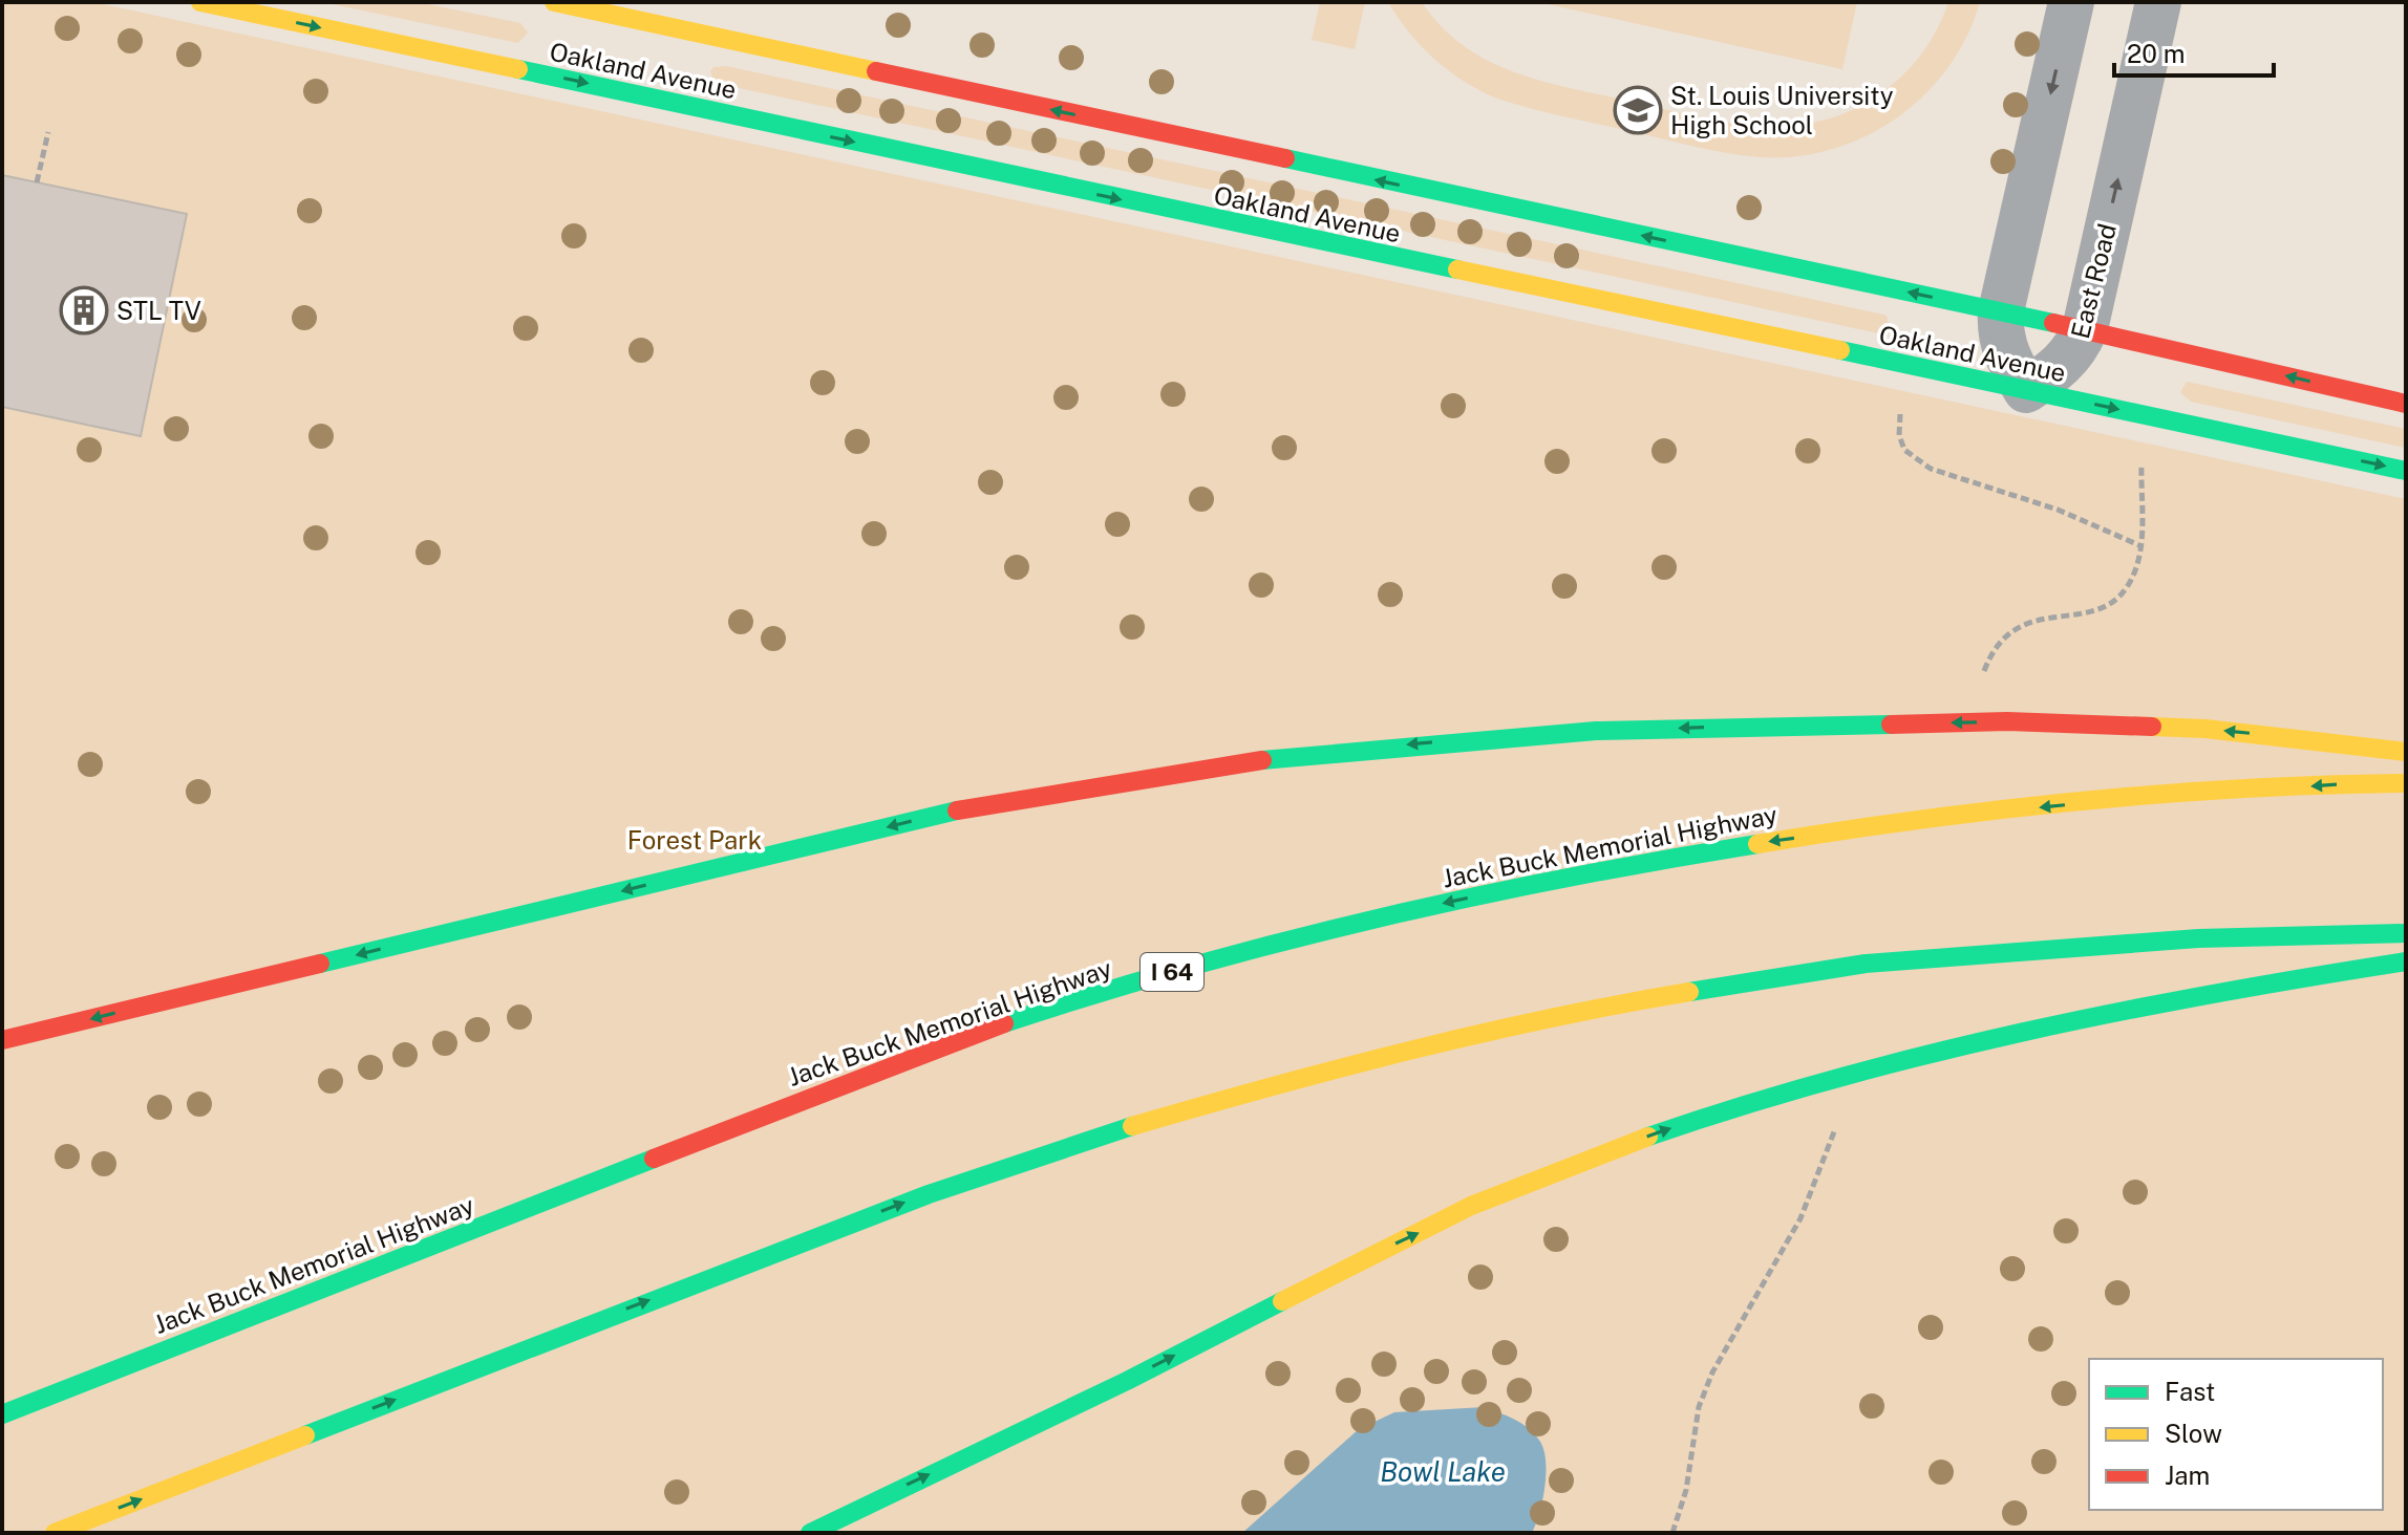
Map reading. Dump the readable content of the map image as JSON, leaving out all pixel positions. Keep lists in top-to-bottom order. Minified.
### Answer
{"streets":{"main road":["Oakland Avenue","Jack Buck Memorial Highway","I 64"],"street":["East Road"]},"crossings":[["Oakland Avenue","East Road"]],"water":["Bowl Lake"],"parks":["Forest Park"],"places":{"school or university":["St. Louis University High School"],"building":["STL TV"]},"legend":["Fast","Slow","Jam"],"scale_bar":"20 m"}
